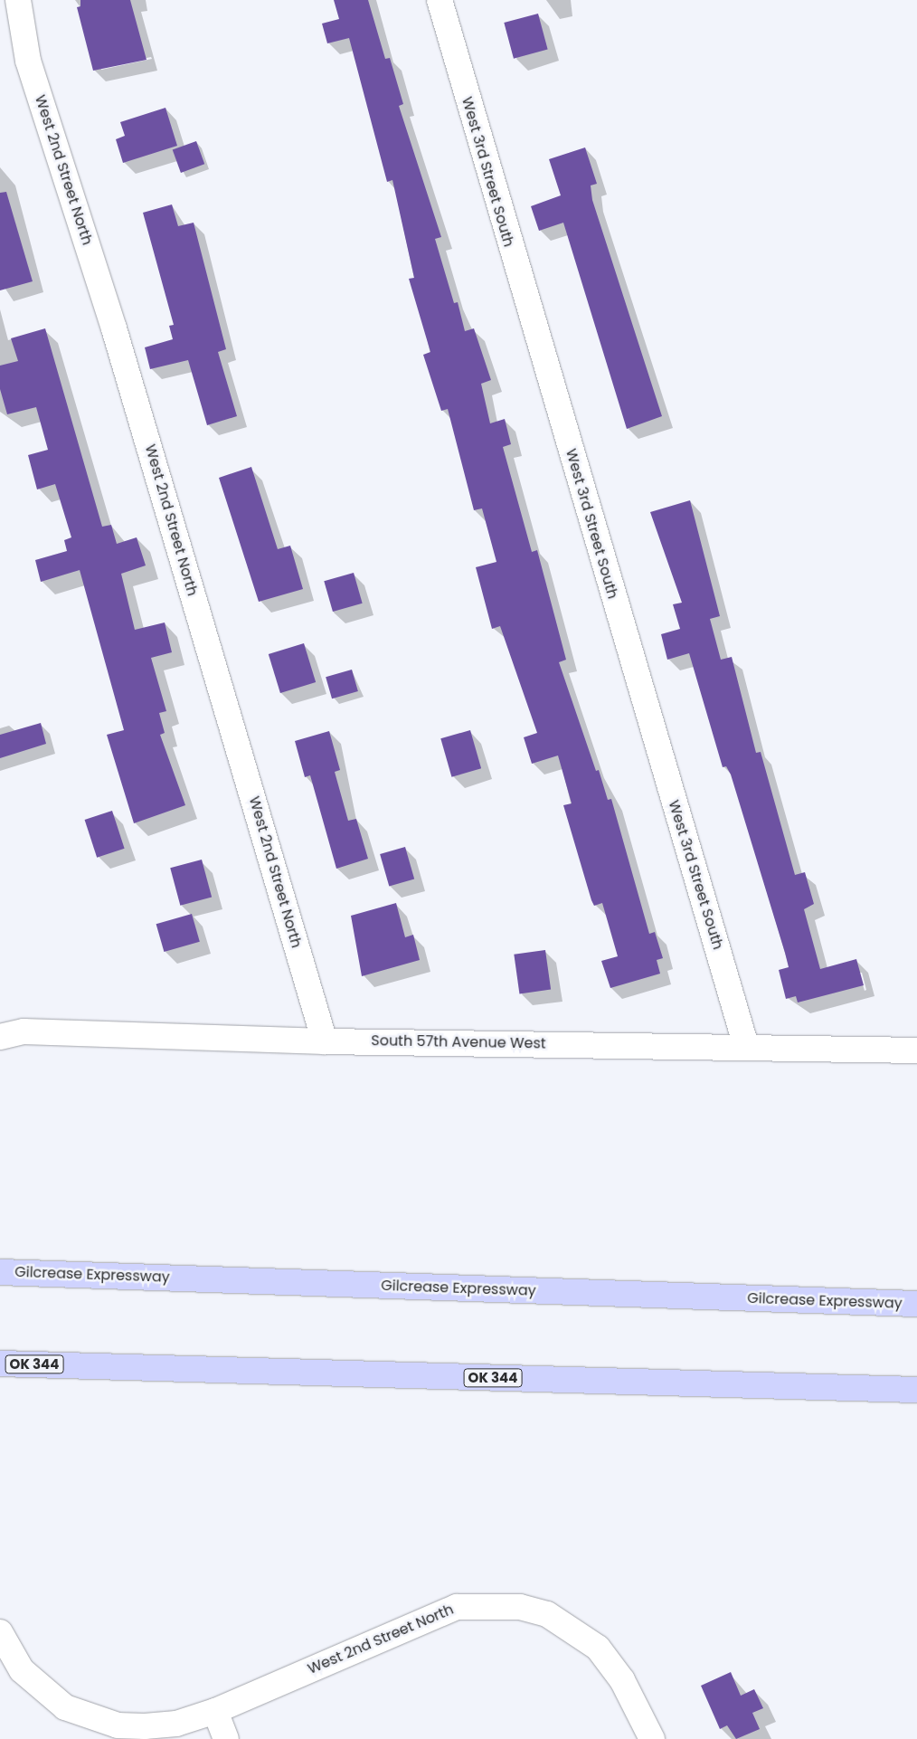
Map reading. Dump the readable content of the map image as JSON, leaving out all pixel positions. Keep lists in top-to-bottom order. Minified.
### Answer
{"streets":{"highway":["Gilcrease Expressway","OK 344"],"street":["West 2nd Street North","West 3rd Street South","South 57th Avenue West"]},"crossings":[["West 2nd Street North","South 57th Avenue West"],["West 3rd Street South","South 57th Avenue West"]]}
